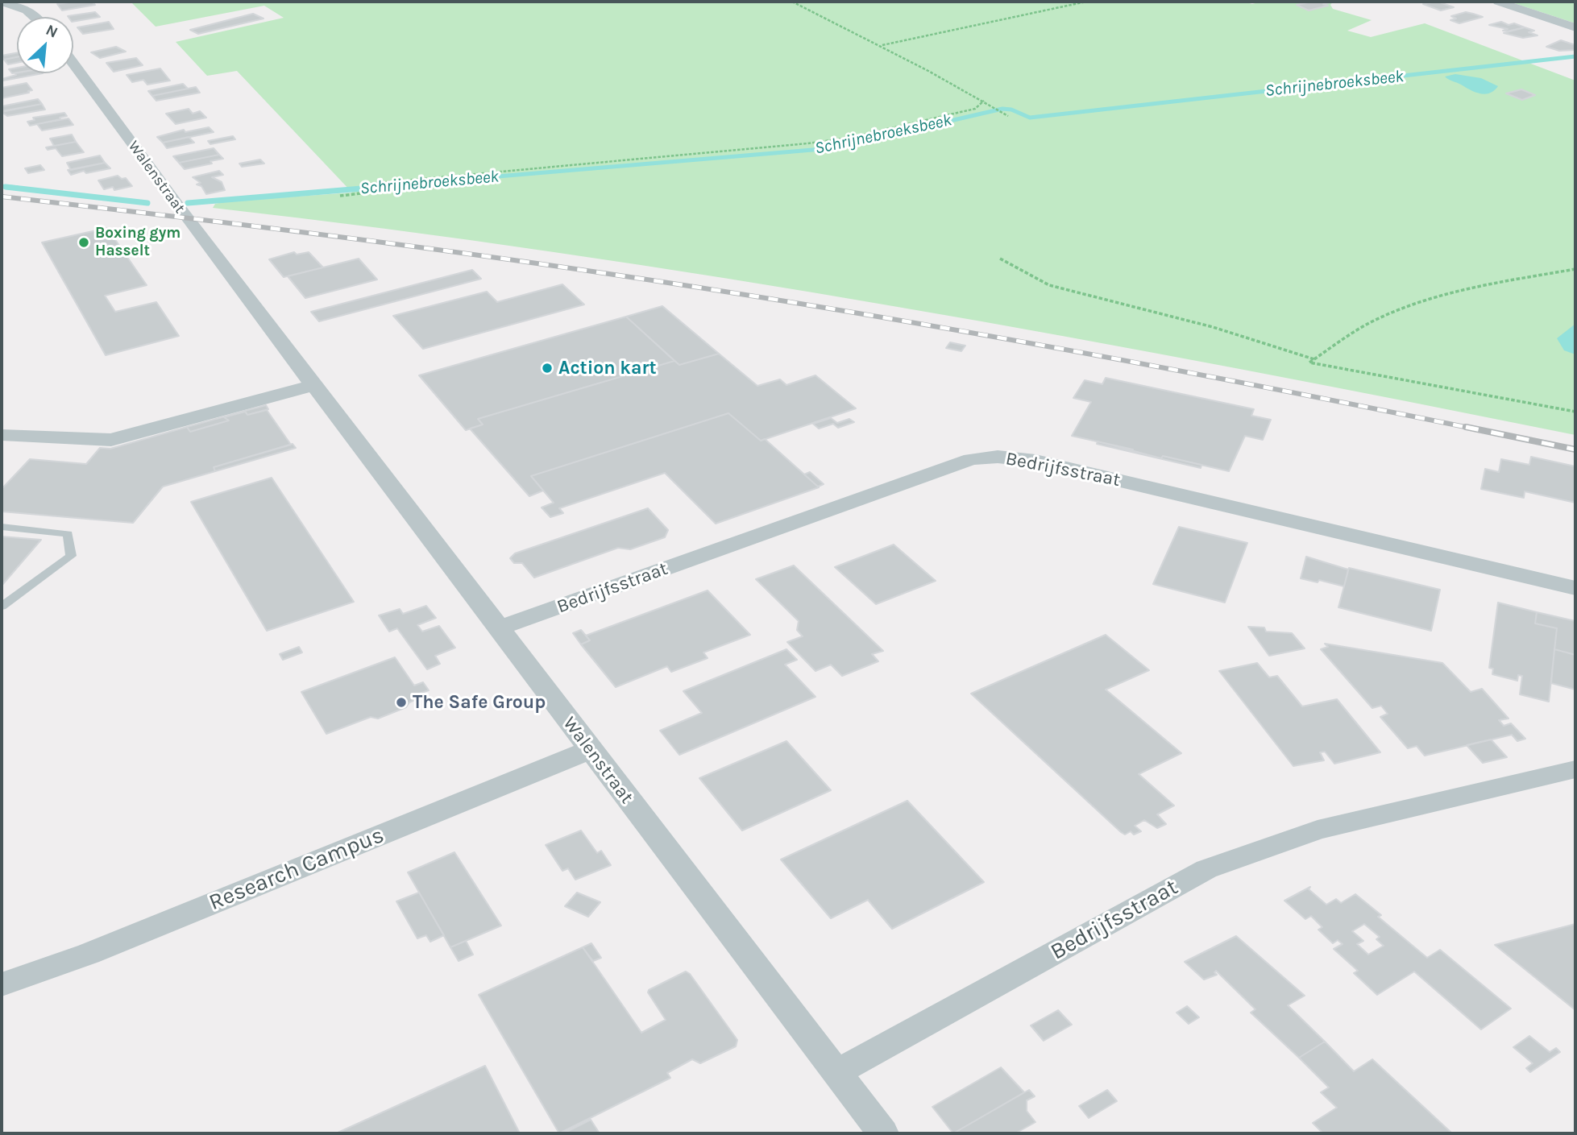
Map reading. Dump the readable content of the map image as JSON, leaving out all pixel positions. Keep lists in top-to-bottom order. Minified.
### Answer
{"streets":{"street":["Walenstraat","Bedrijfsstraat","Research Campus"]},"crossings":[["Walenstraat","Bedrijfsstraat"],["Walenstraat","Research Campus"]],"water":["Schrijnebroeksbeek"],"places":["Boxing gym Hasselt","Action kart","The Safe Group"],"north":"top right"}
